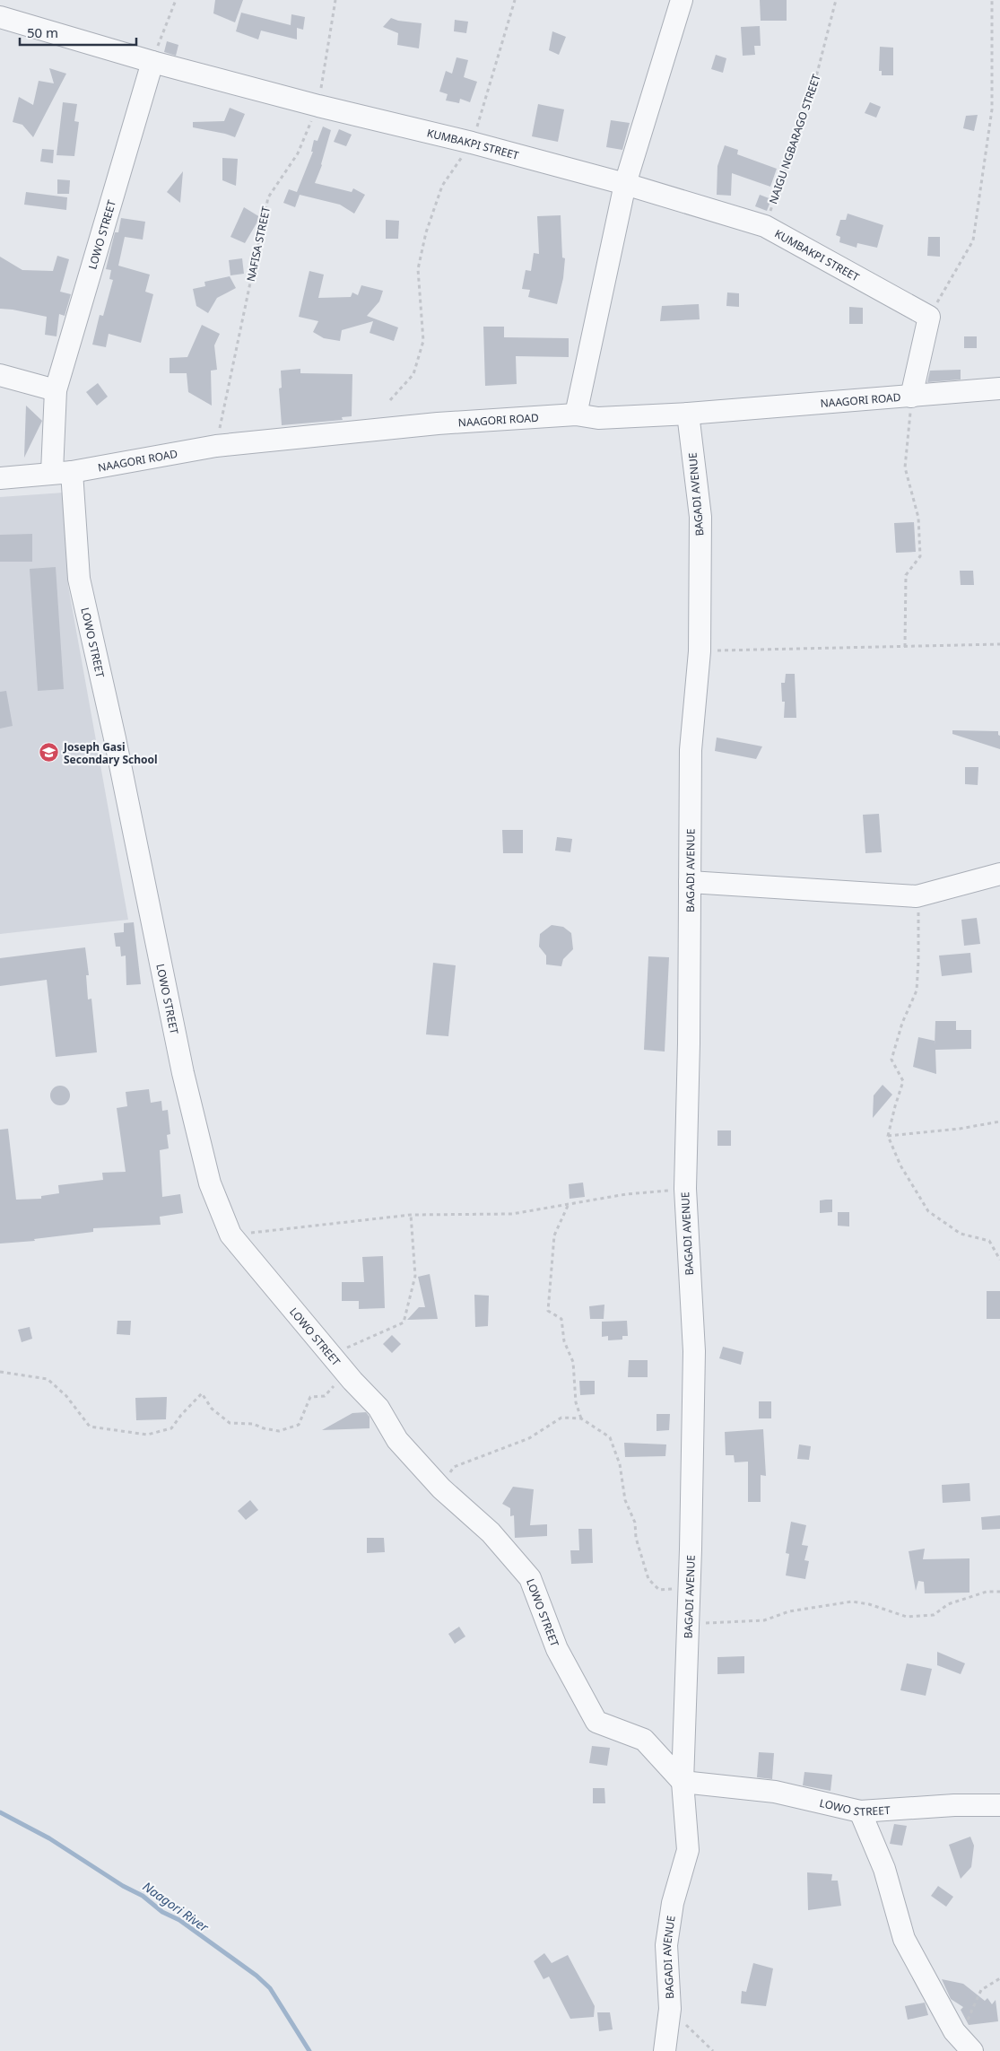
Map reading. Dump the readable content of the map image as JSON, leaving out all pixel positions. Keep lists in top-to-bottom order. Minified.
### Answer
{"streets":{"street":["KUMBAKPI STREET","LOWO STREET","NAAGORI ROAD","BAGADI AVENUE"],"path":["NAIGU NGBARAGO STREET","NAFISA STREET"]},"crossings":[["NAIGU NGBARAGO STREET","KUMBAKPI STREET"],["KUMBAKPI STREET","LOWO STREET"],["KUMBAKPI STREET","NAFISA STREET"],["LOWO STREET","NAAGORI ROAD"],["LOWO STREET","BAGADI AVENUE"],["NAFISA STREET","NAAGORI ROAD"],["NAAGORI ROAD","BAGADI AVENUE"]],"water":["Naagori River"],"places":{"school or university":["Joseph Gasi Secondary School"]},"scale_bar":"50 m"}
